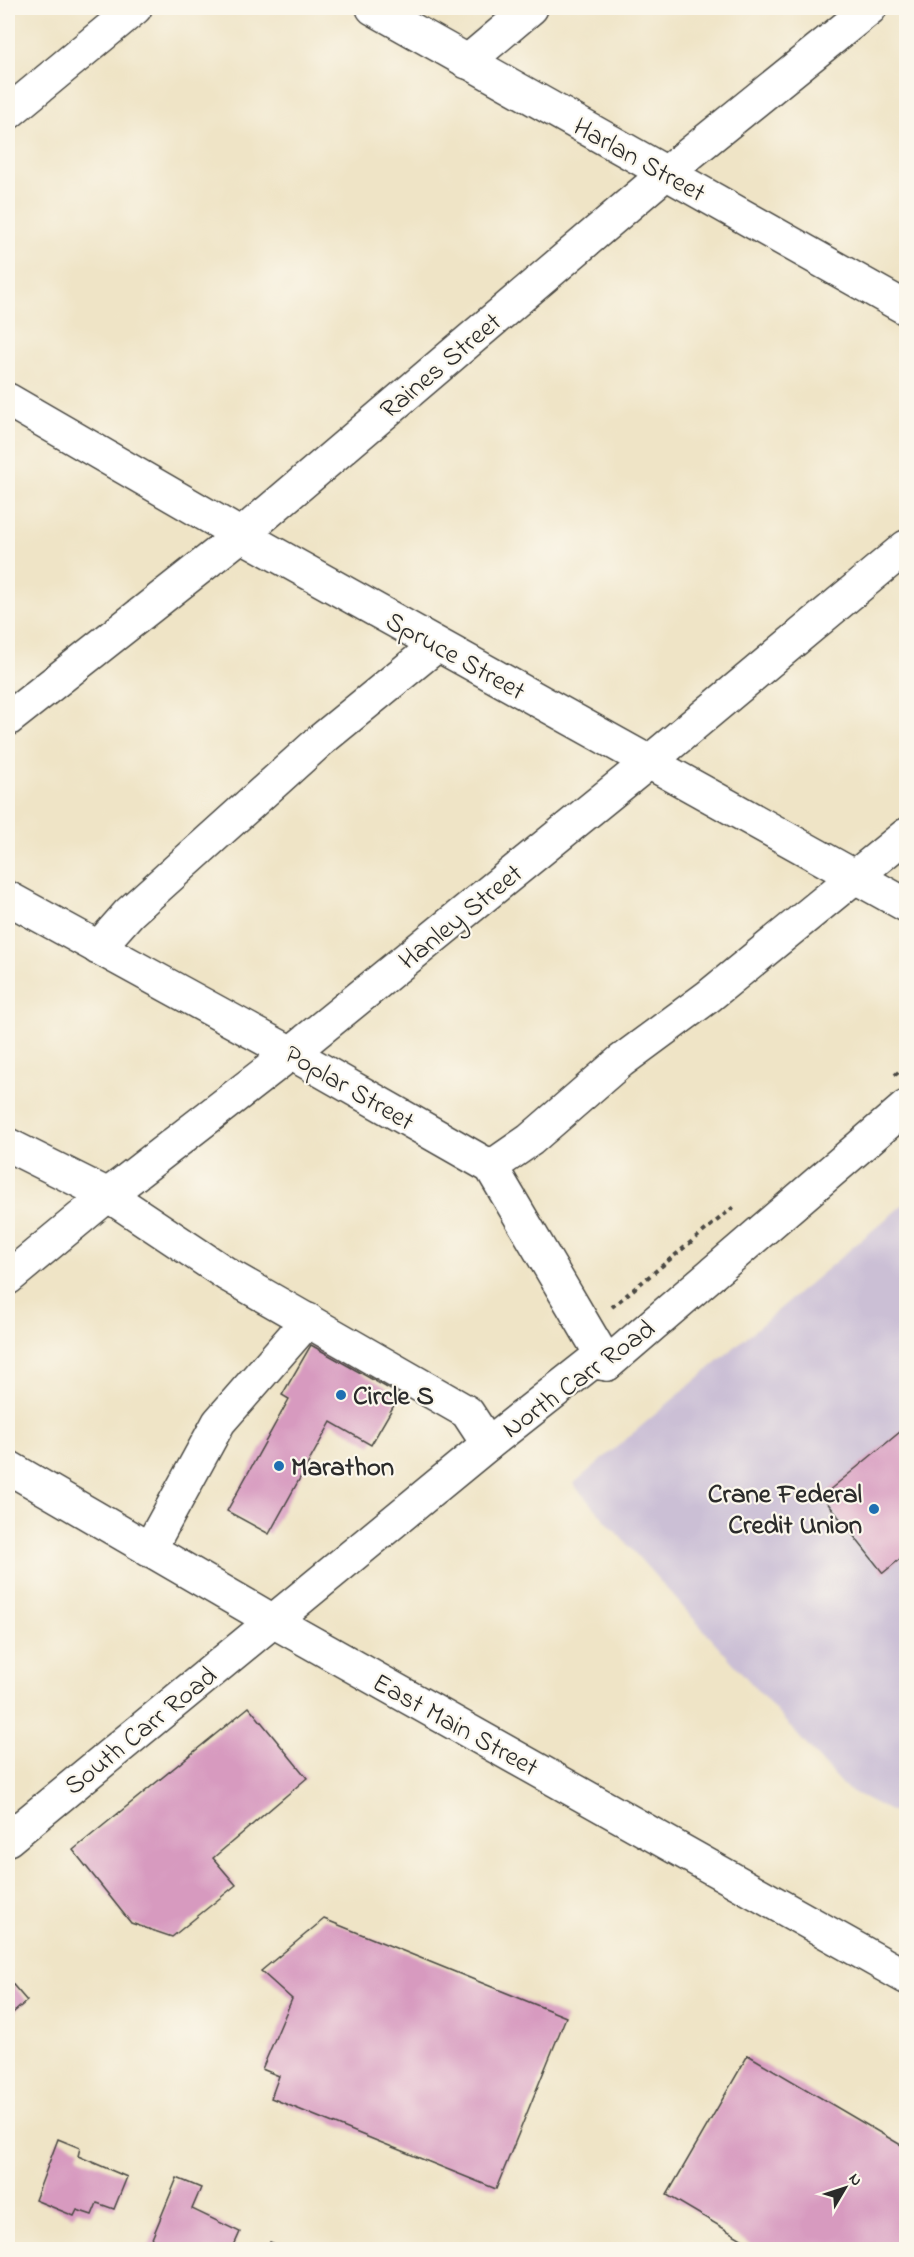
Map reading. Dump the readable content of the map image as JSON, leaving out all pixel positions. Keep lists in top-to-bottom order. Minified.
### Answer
{"streets":{"street":["Harlan Street","Raines Street","Spruce Street","Hanley Street","Poplar Street","North Carr Road","East Main Street","South Carr Road"]},"crossings":[["Harlan Street","Raines Street"],["Raines Street","Spruce Street"],["Spruce Street","Hanley Street"],["Hanley Street","Poplar Street"],["Poplar Street","North Carr Road"],["North Carr Road","East Main Street"],["North Carr Road","South Carr Road"],["East Main Street","South Carr Road"]],"places":["Circle S","Marathon","Crane Federal Credit Union"],"north":"top right"}
